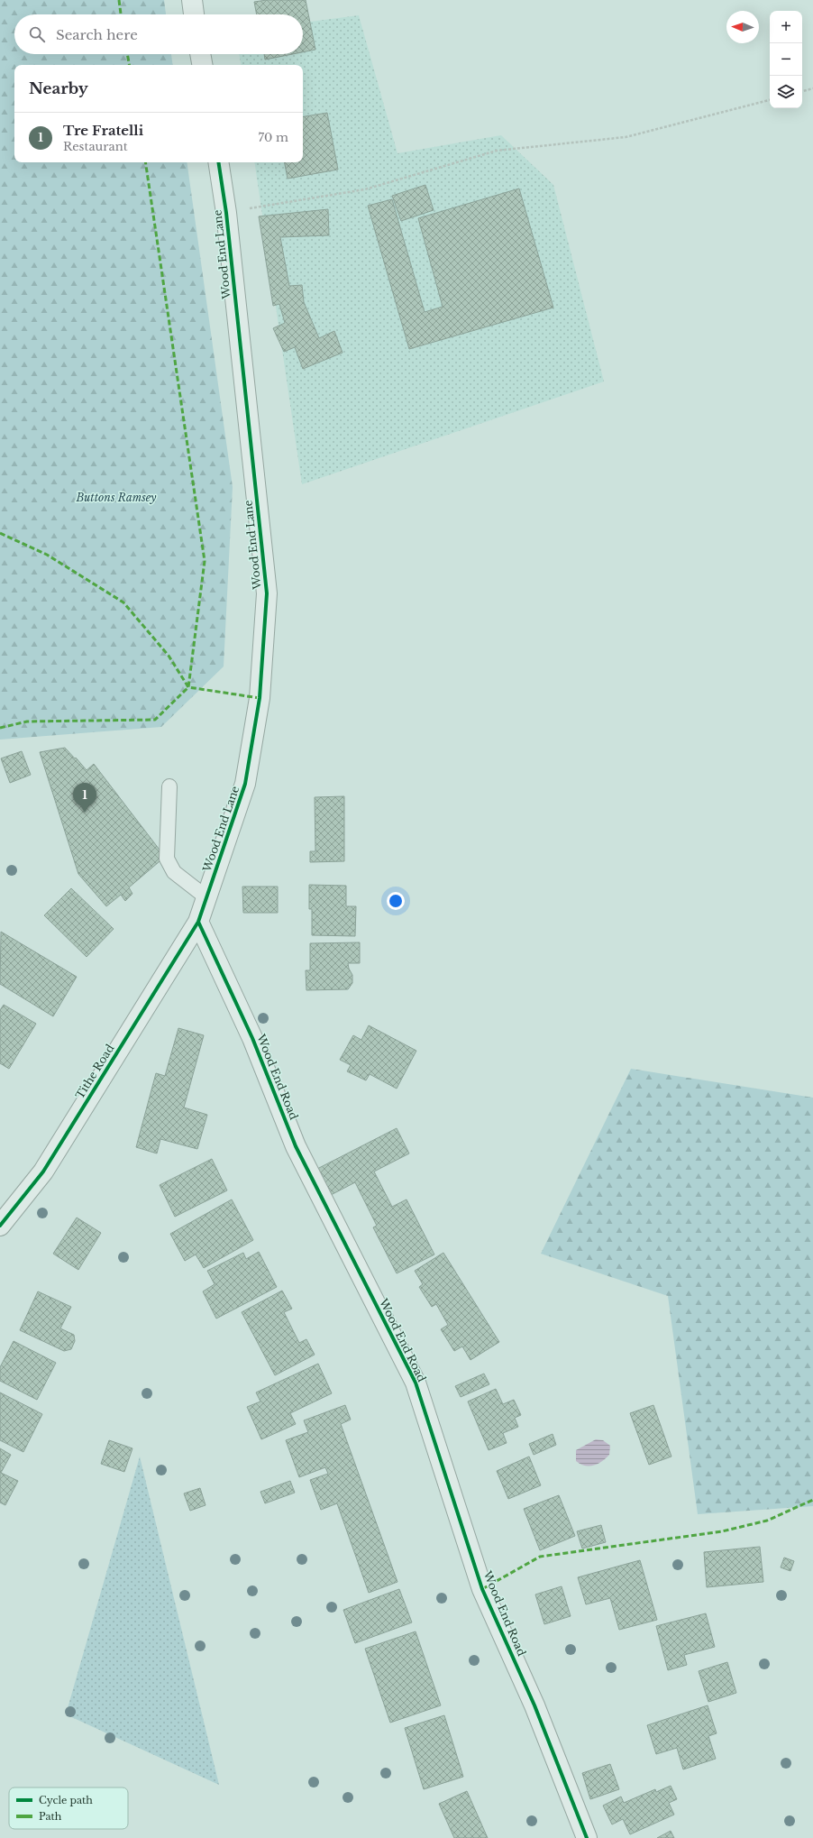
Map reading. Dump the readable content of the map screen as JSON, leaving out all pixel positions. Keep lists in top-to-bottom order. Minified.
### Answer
{"streets":{"street":["Wood End Lane","Tithe Road","Wood End Road"]},"crossings":[["Wood End Lane","Tithe Road"],["Wood End Lane","Wood End Road"],["Tithe Road","Wood End Road"]],"parks":["Buttons Ramsey"],"legend":["Cycle path","Path"],"north":"left","page":{"map_buttons":["+","−"],"search":"Search here","heading":"Nearby","list":[{"mark":"1","name":"Tre Fratelli","note":"Restaurant","value":"70 m"}],"pins":"1"}}
